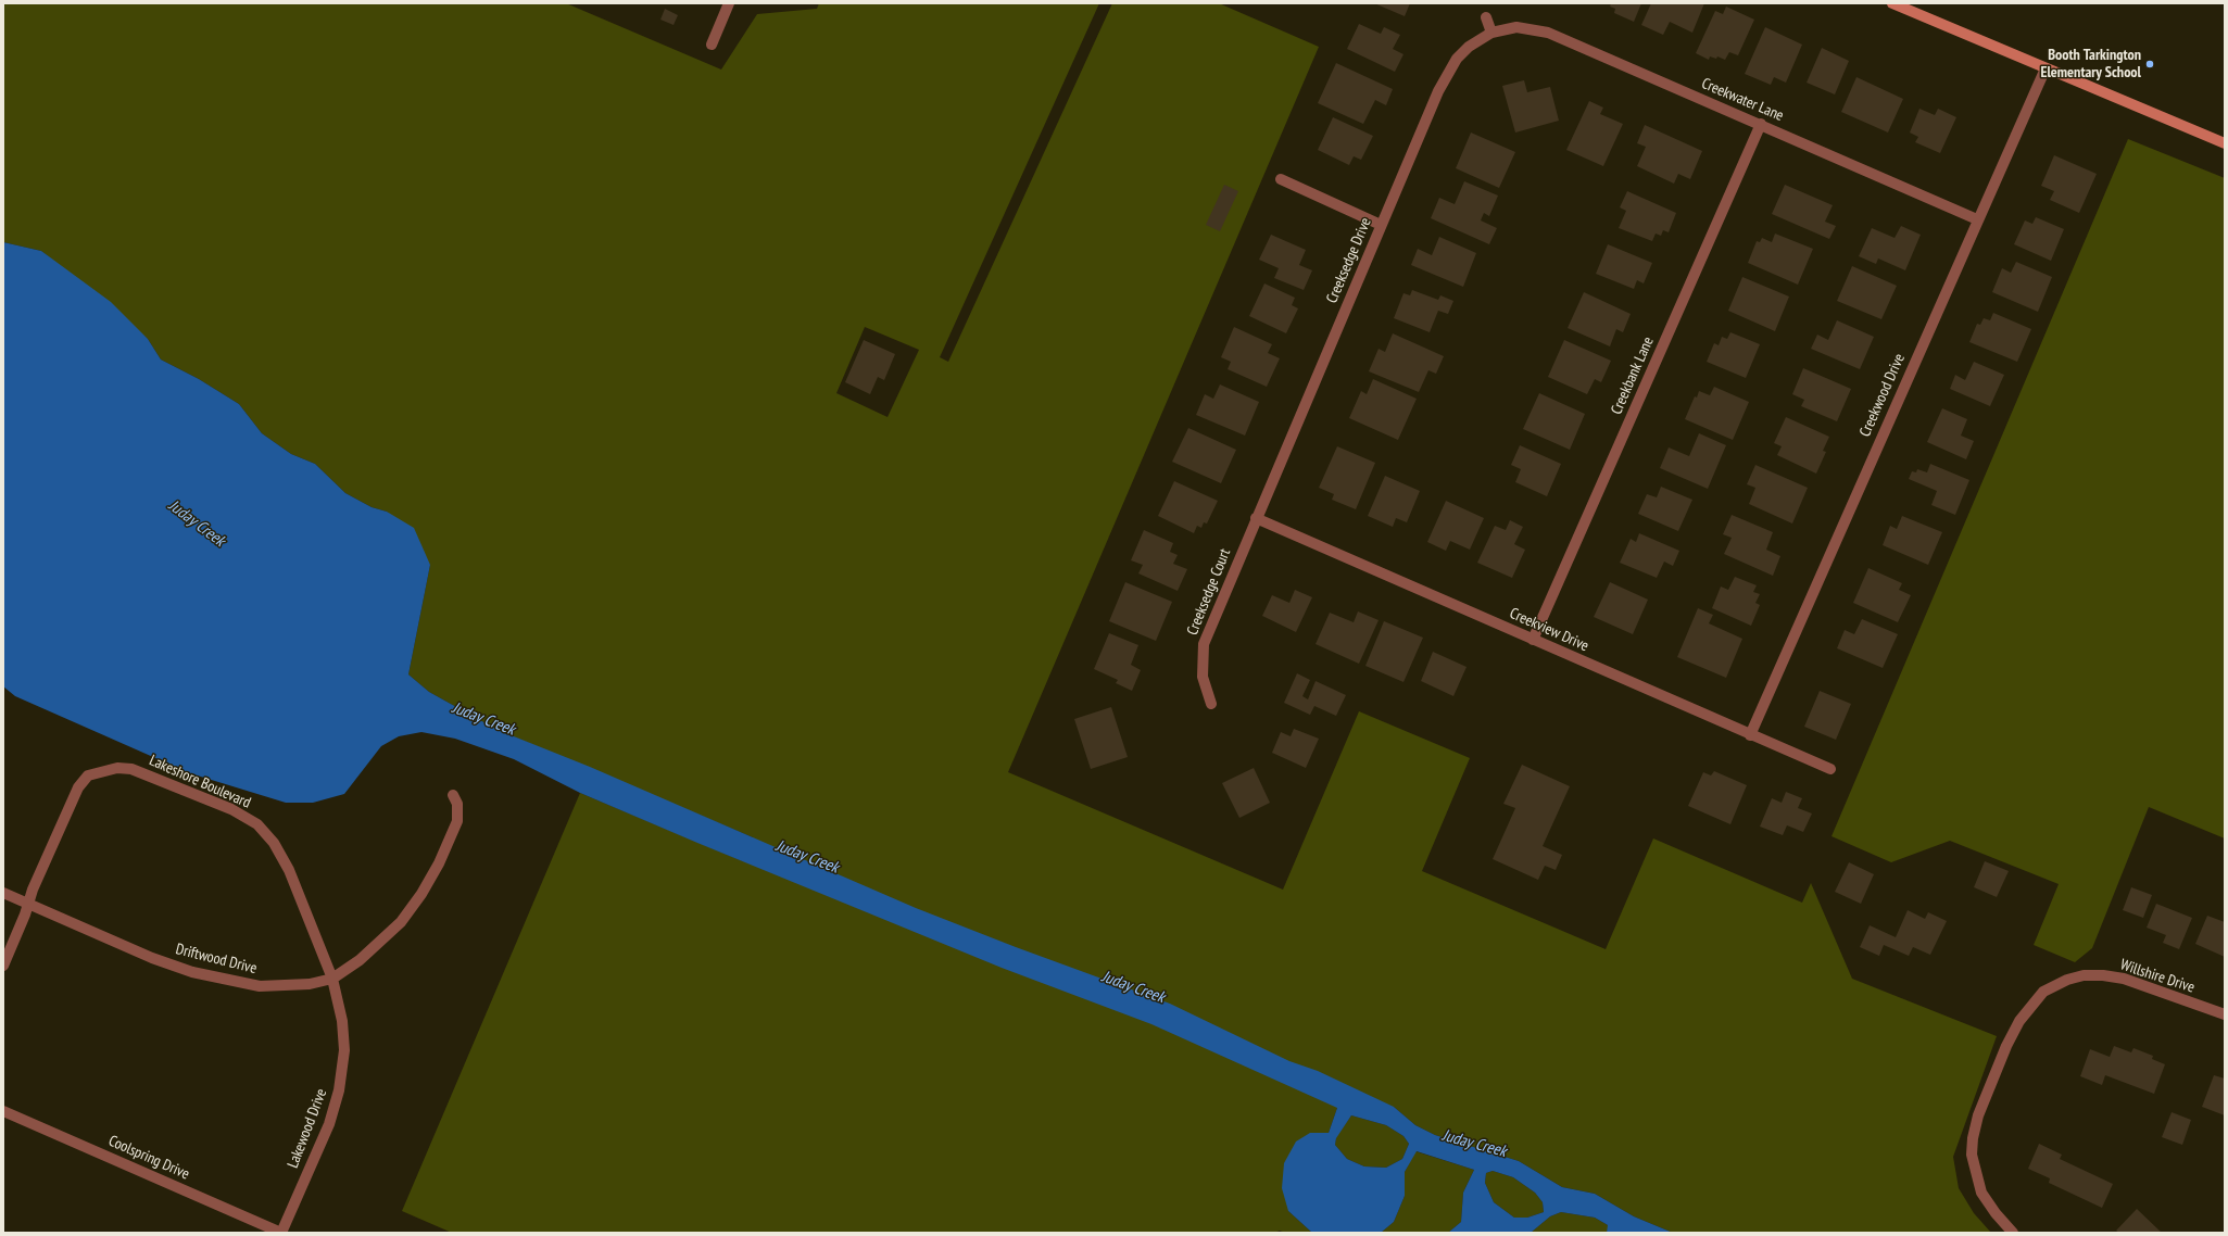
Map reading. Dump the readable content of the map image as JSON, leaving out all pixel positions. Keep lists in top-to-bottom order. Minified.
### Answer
{"streets":{"street":["Creekwater Lane","Creeksedge Drive","Creekbank Lane","Creekwood Drive","Creeksedge Court","Creekview Drive","Lakeshore Boulevard","Driftwood Drive","Willshire Drive","Lakewood Drive","Coolspring Drive"]},"crossings":[["Creekwater Lane","Creeksedge Drive"],["Creekwater Lane","Creekbank Lane"],["Creekwater Lane","Creekwood Drive"],["Creeksedge Drive","Creeksedge Court"],["Creeksedge Drive","Creekview Drive"],["Creekbank Lane","Creekview Drive"],["Creekwood Drive","Creekview Drive"],["Creeksedge Court","Creekview Drive"],["Lakeshore Boulevard","Driftwood Drive"],["Lakeshore Boulevard","Lakewood Drive"],["Driftwood Drive","Lakewood Drive"],["Lakewood Drive","Coolspring Drive"]],"water":["Juday Creek"],"places":["Booth Tarkington Elementary School"]}
